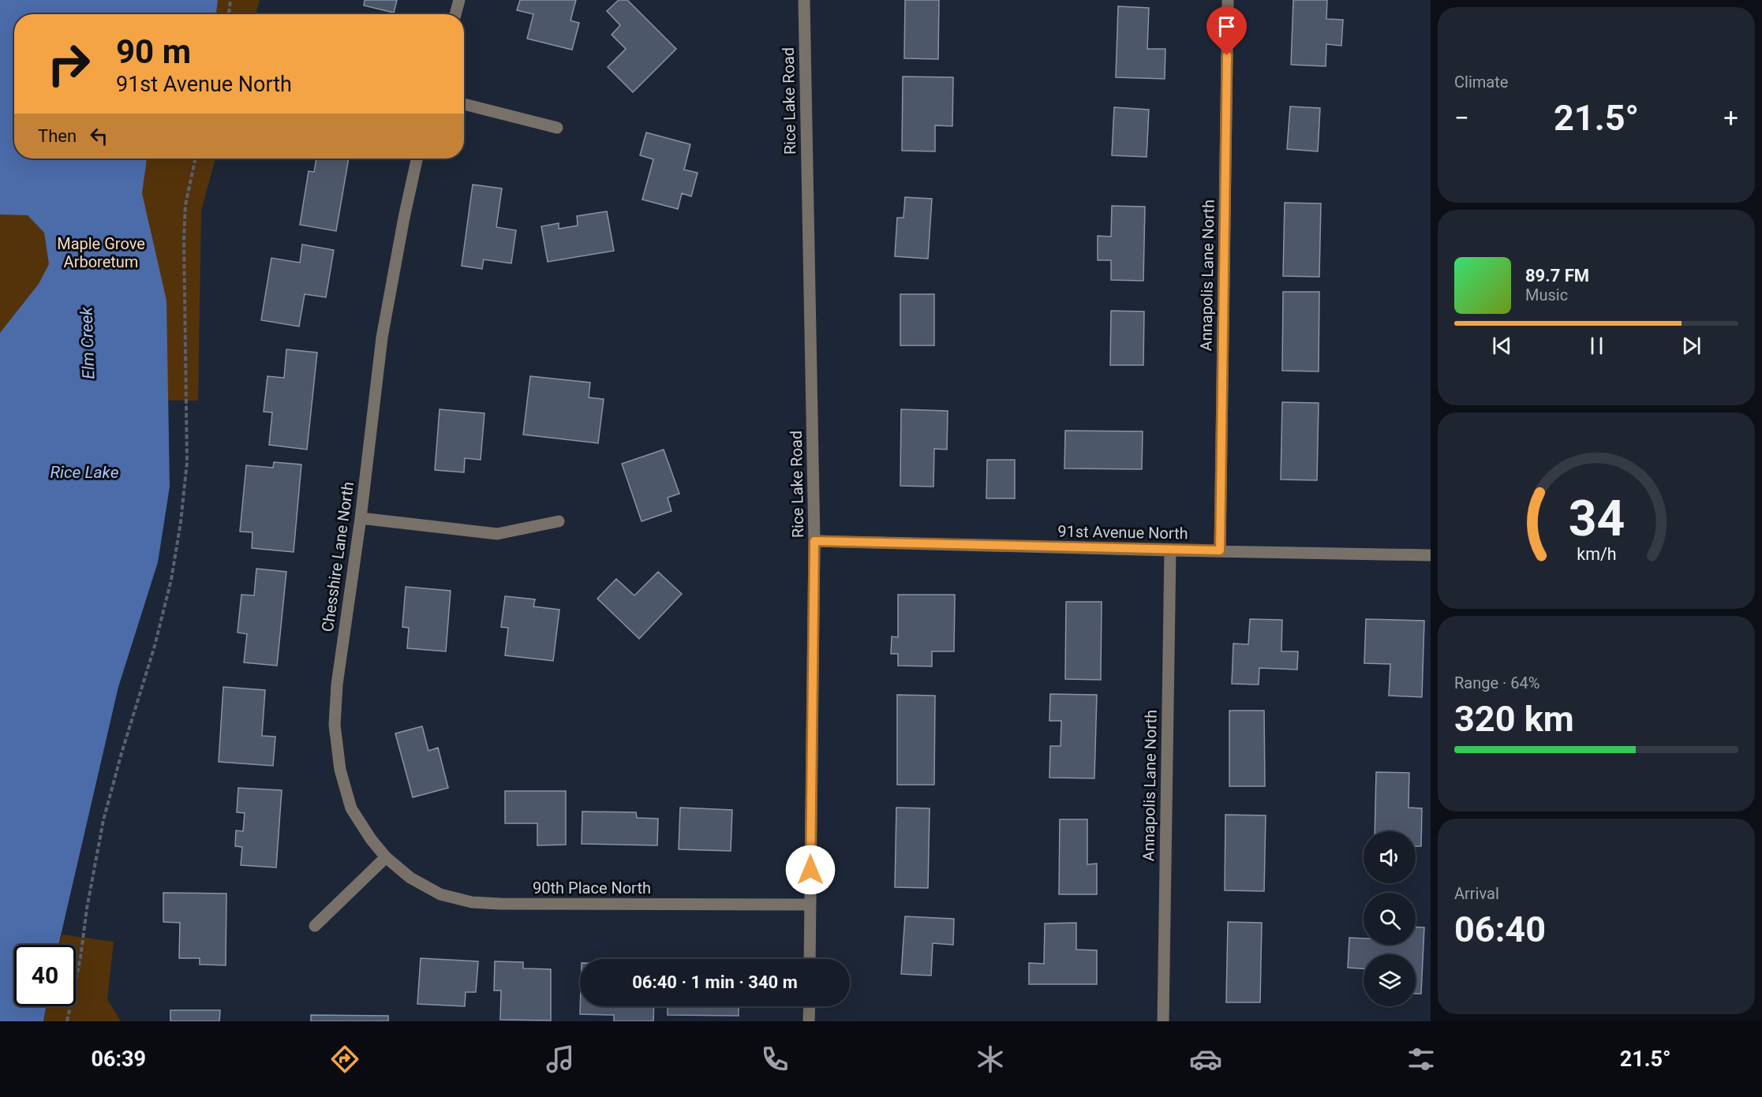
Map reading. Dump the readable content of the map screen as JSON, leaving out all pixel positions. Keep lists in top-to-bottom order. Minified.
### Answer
{"streets":{"street":["Rice Lake Road","Annapolis Lane North","91st Avenue North","Chesshire Lane North","90th Place North"]},"crossings":[["Rice Lake Road","91st Avenue North"],["Rice Lake Road","90th Place North"],["Annapolis Lane North","91st Avenue North"],["Chesshire Lane North","90th Place North"]],"water":["Elm Creek","Rice Lake"],"parks":["Maple Grove Arboretum"],"page":{"tile":["Climate",["Range · 64%","320 km"],["Arrival","06:40"]],"turn":["90 m","91st Avenue North"],"heat":["−","21.5°","+"],"then":"Then","song":["89.7 FM","Music"],"limit":"40","trip":"06:40 · 1 min · 340 m","tabs":["06:39","21.5°"],"gauge":["34","km/h"]}}
